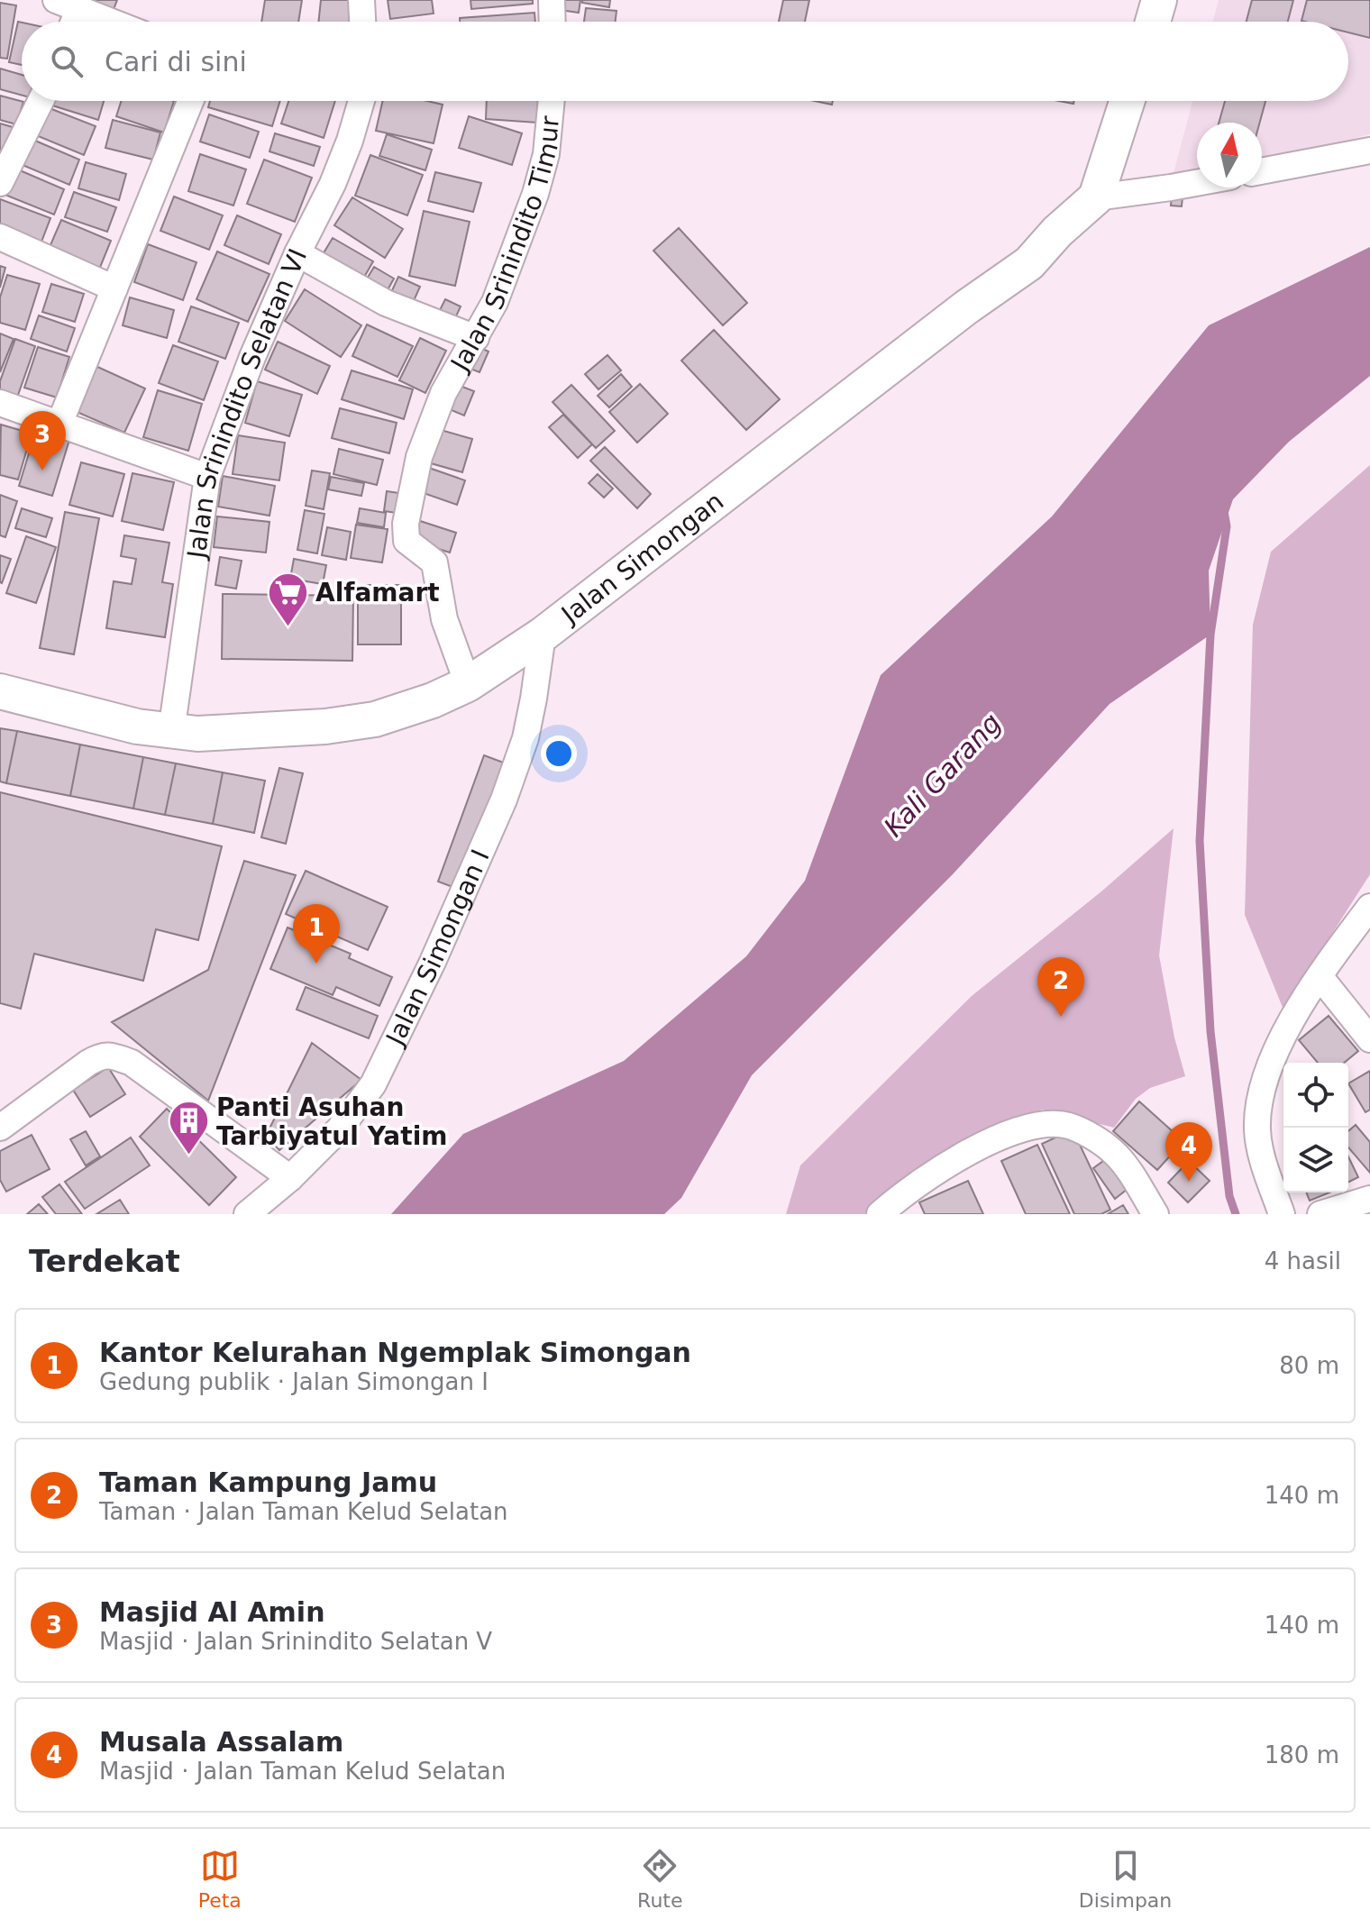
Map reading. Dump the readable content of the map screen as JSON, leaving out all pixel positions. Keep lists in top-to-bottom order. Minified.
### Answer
{"streets":{"main road":["Jalan Simongan"],"street":["Jalan Srinindito Timur","Jalan Srinindito Selatan VI","Jalan Simongan I"]},"crossings":[["Jalan Srinindito Timur","Jalan Simongan"],["Jalan Srinindito Selatan VI","Jalan Simongan"],["Jalan Simongan","Jalan Simongan I"]],"water":["Kali Garang"],"places":{"supermarket":["Alfamart"],"building":["Panti Asuhan Tarbiyatul Yatim"]},"north":"top","page":{"search":"Cari di sini","pins":["3","1","2","4"],"heading":["Terdekat","4 hasil"],"list":[{"mark":"1","name":"Kantor Kelurahan Ngemplak Simongan","note":"Gedung publik · Jalan Simongan I","value":"80 m"},{"mark":"2","name":"Taman Kampung Jamu","note":"Taman · Jalan Taman Kelud Selatan","value":"140 m"},{"mark":"3","name":"Masjid Al Amin","note":"Masjid · Jalan Srinindito Selatan V","value":"140 m"},{"mark":"4","name":"Musala Assalam","note":"Masjid · Jalan Taman Kelud Selatan","value":"180 m"}],"nav":["Peta","Rute","Disimpan"]}}
